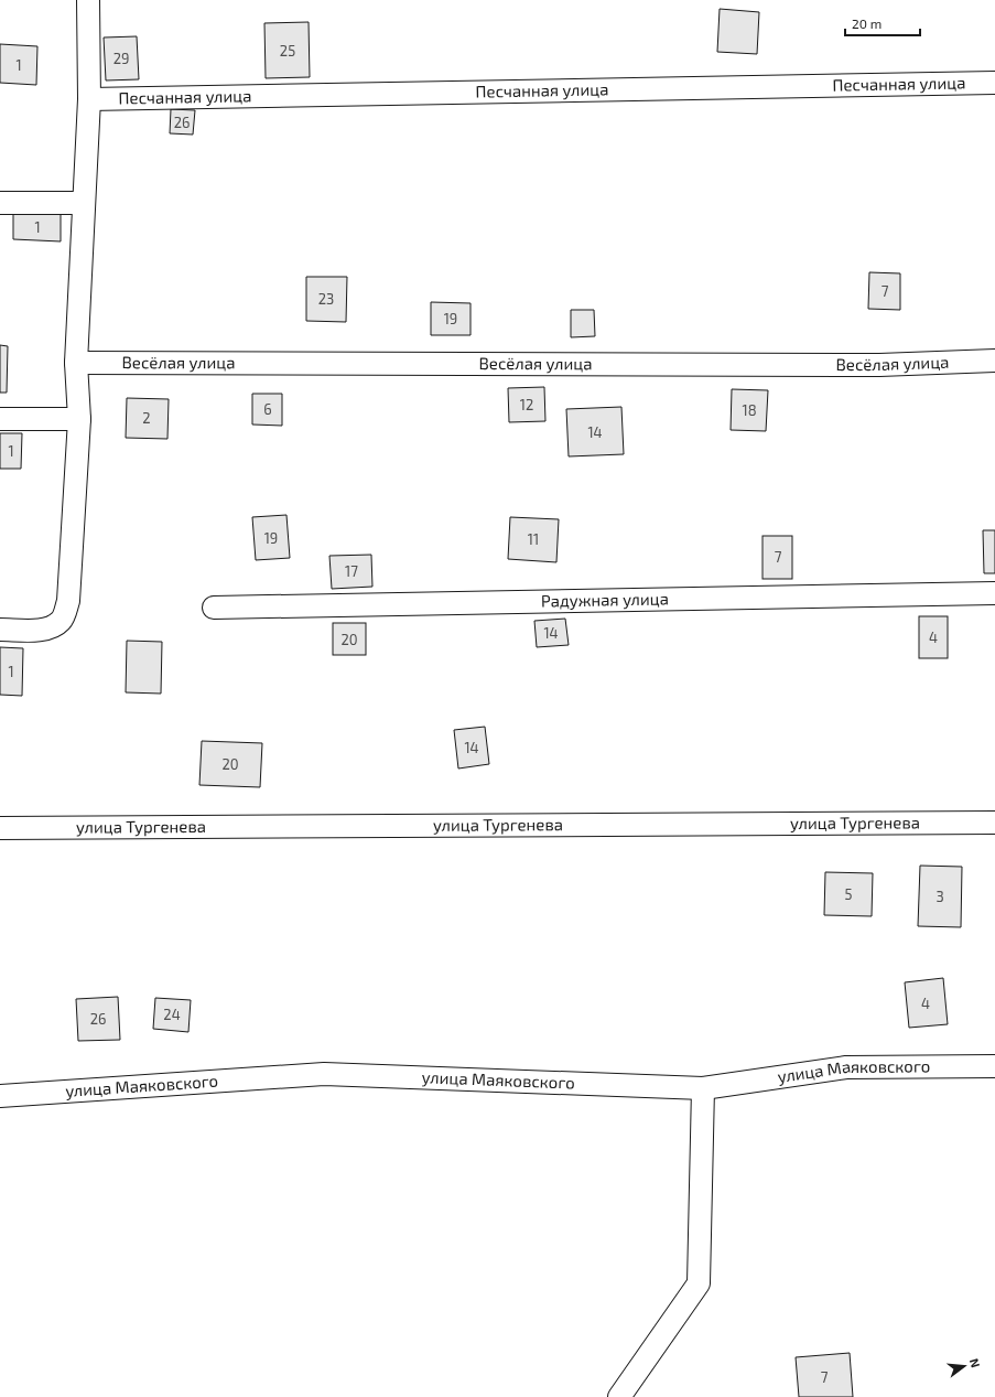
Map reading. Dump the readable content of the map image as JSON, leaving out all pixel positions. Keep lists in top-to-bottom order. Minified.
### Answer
{"streets":{"street":["Песчанная улица","Весёлая улица","Радужная улица","улица Тургенева","улица Маяковского"]},"house_numbers":["25","29","1","26","1","7","23","19","12","6","18","2","14","1","19","11","7","17","14","4","20","1","14","20","5","3","4","24","26","7"],"scale_bar":"20 m","north":"right"}
